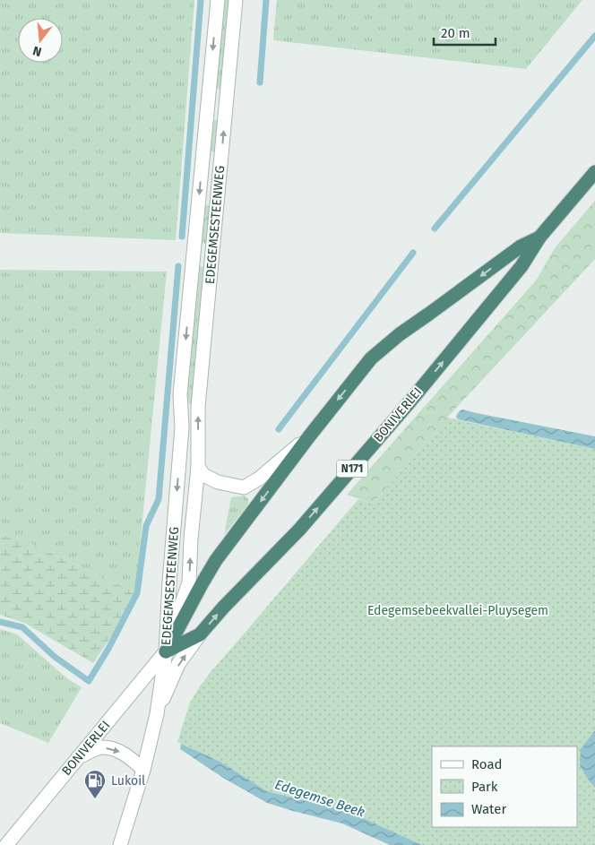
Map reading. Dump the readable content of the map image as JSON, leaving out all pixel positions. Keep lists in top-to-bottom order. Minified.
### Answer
{"streets":{"highway":["BONIVERLEI","N171"],"street":["EDEGEMSESTEENWEG"]},"crossings":[["EDEGEMSESTEENWEG","BONIVERLEI"]],"water":["Edegemse Beek"],"parks":["Edegemsebeekvallei-Pluysegem"],"places":{"fuel station":["Lukoil"]},"legend":["Road","Park","Water"],"scale_bar":"20 m","north":"bottom"}
